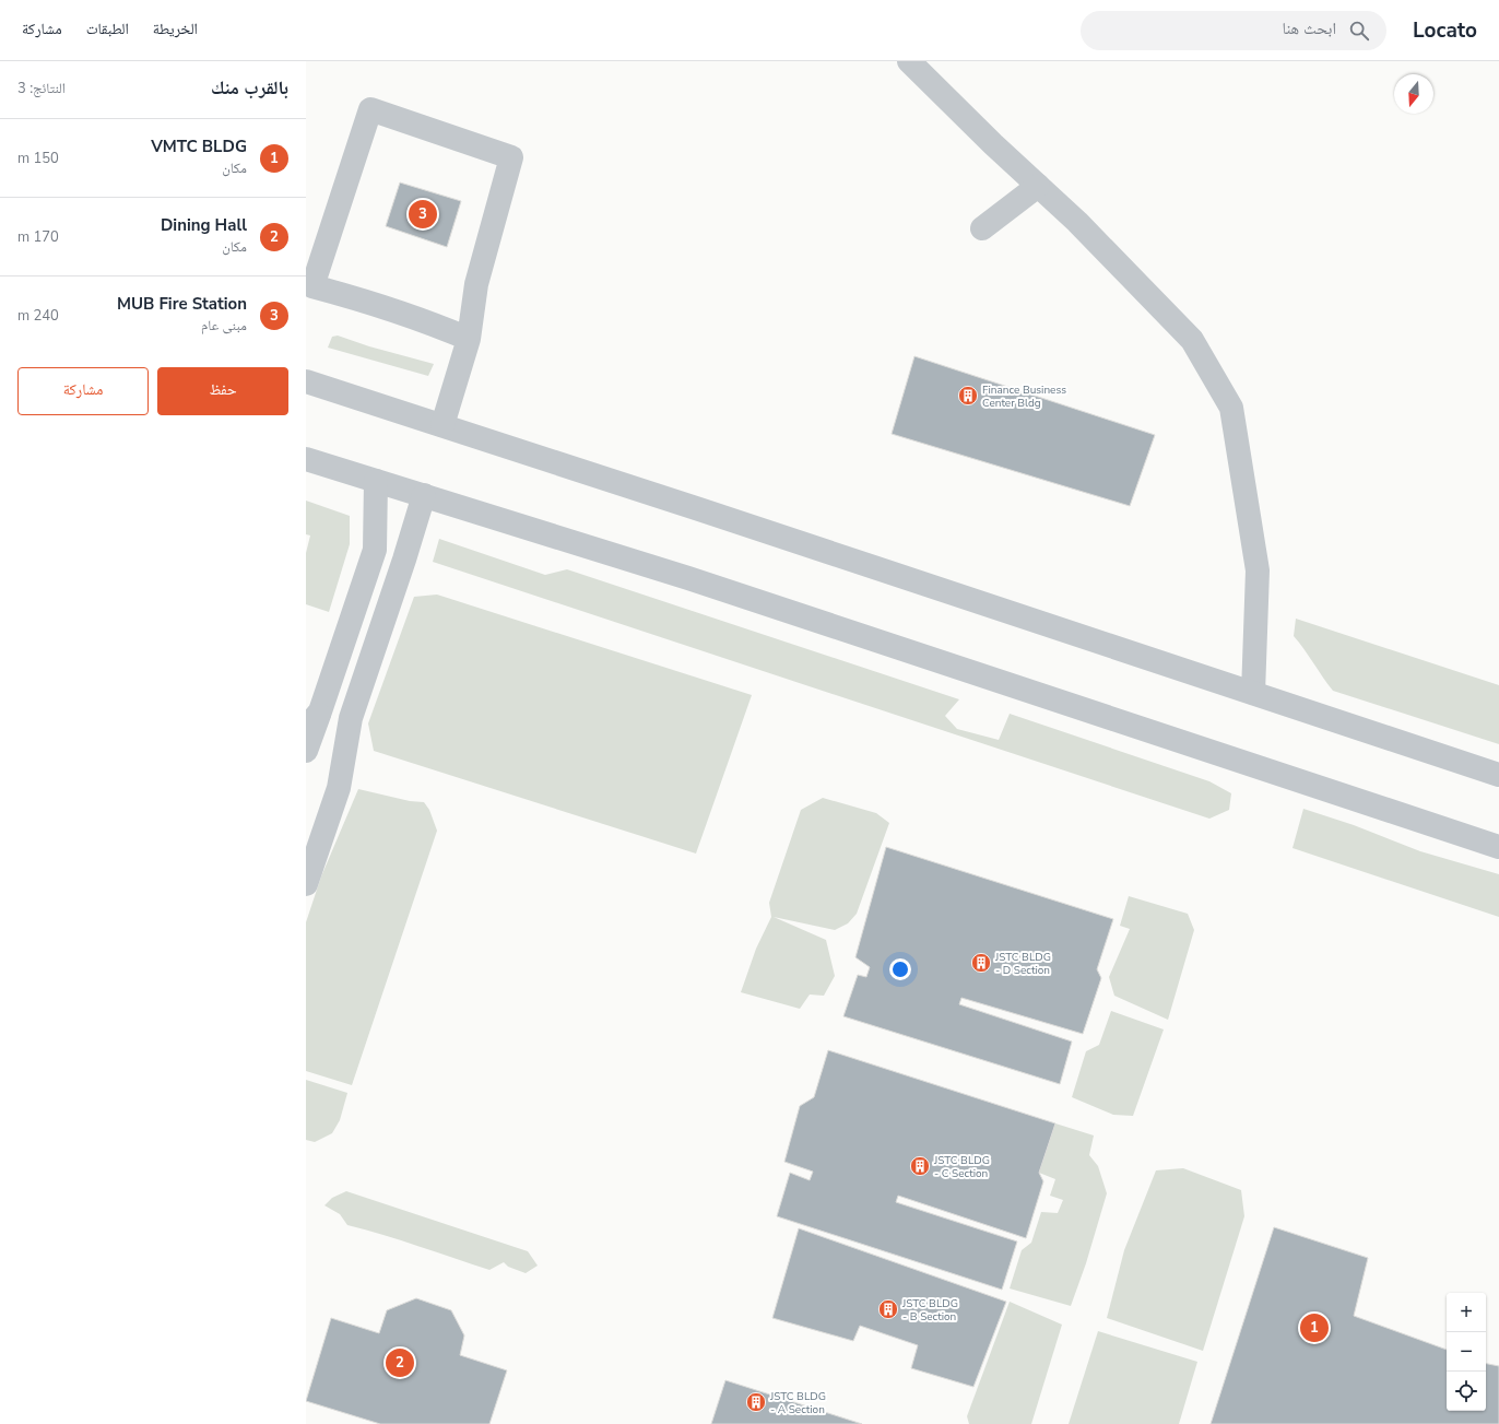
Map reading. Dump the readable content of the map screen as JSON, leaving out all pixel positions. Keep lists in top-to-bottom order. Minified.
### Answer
{"places":{"building":["Finance Business Center Bldg","JSTC BLDG - D Section","JSTC BLDG - C Section","JSTC BLDG - B Section","JSTC BLDG - A Section"]},"north":"bottom","page":{"header":"Locato","search":"ابحث هنا","nav":["الخريطة","الطبقات","مشاركة"],"heading":["بالقرب منك","النتائج: 3"],"list":[{"mark":"1","name":"VMTC BLDG","note":"مكان","value":"150 m"},{"mark":"2","name":"Dining Hall","note":"مكان","value":"170 m"},{"mark":"3","name":"MUB Fire Station","note":"مبنى عام","value":"240 m"}],"pins":["3","1","2"],"buttons":["حفظ","مشاركة"],"map_buttons":["+","−"]}}
